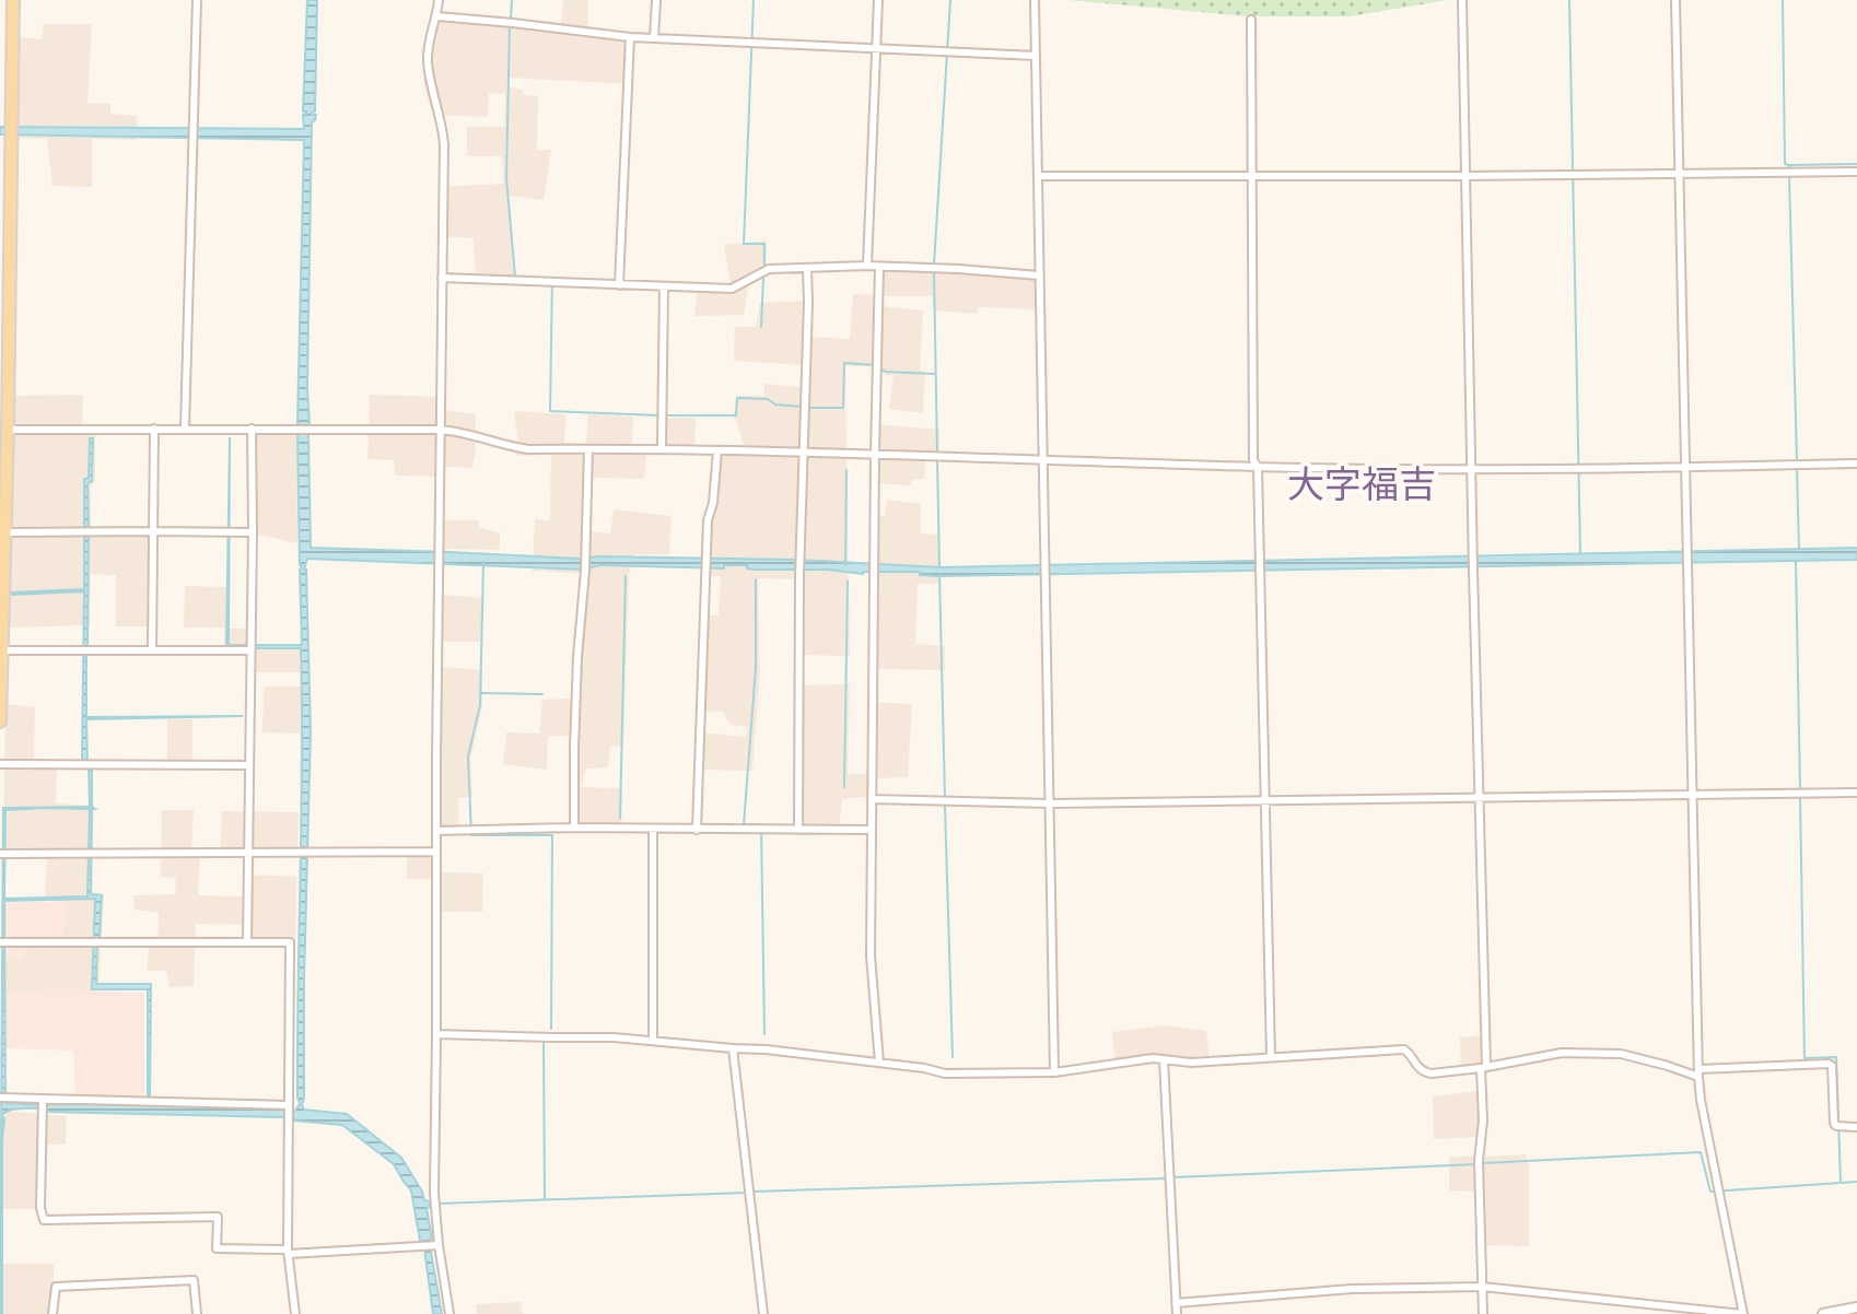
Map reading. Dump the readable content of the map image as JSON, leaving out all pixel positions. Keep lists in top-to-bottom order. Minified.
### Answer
{"districts":["大字福吉"]}
